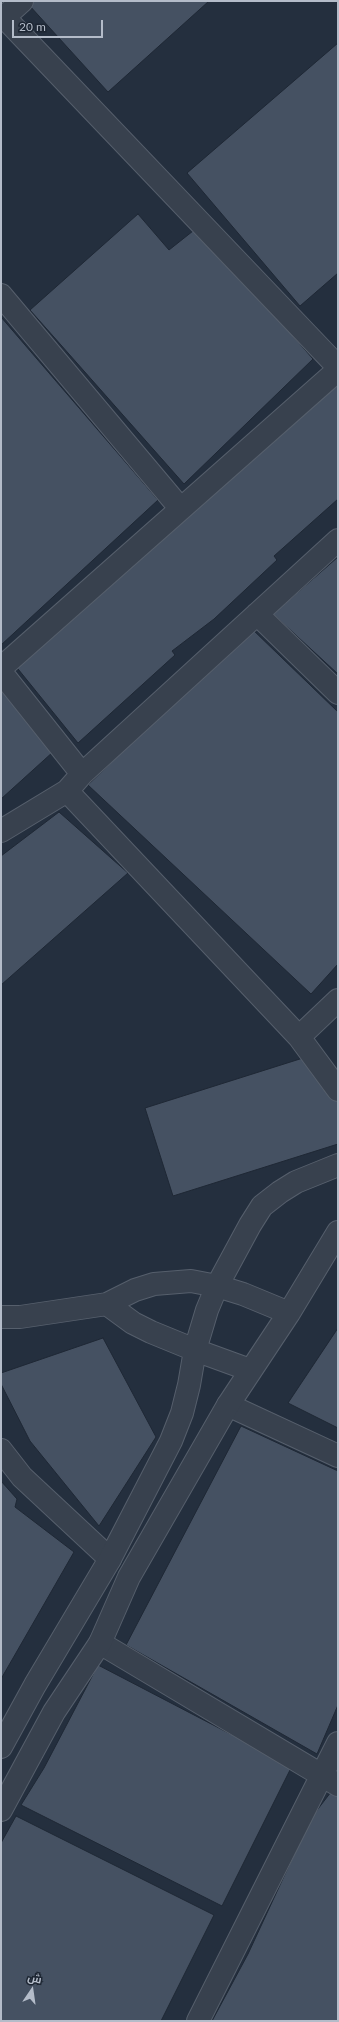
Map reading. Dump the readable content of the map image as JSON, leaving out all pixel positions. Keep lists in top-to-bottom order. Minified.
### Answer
{"scale_bar":"20 m","north":"top"}
